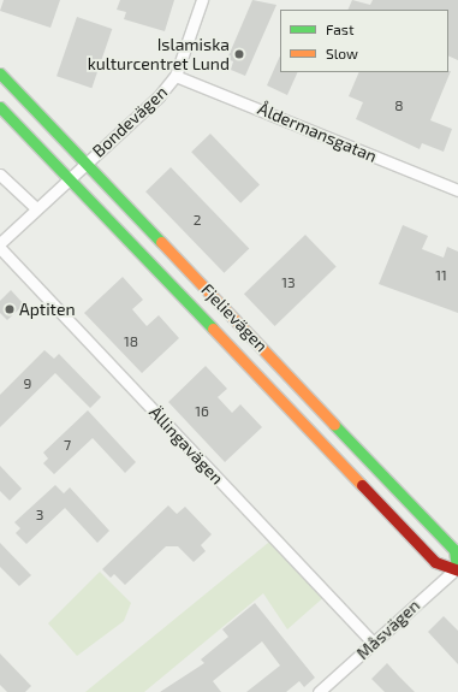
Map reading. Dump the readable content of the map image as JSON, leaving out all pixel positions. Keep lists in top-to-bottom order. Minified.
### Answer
{"streets":{"main road":["Fjelievägen"],"street":["Bondevägen","Åldermansgatan","Ällingavägen","Måsvägen"]},"crossings":[["Bondevägen","Åldermansgatan"],["Bondevägen","Fjelievägen"],["Fjelievägen","Måsvägen"],["Ällingavägen","Måsvägen"]],"places":["Islamiska kulturcentret Lund","Aptiten"],"house_numbers":["8","2","11","13","18","9","16","7","3"],"legend":["Fast","Slow"]}
